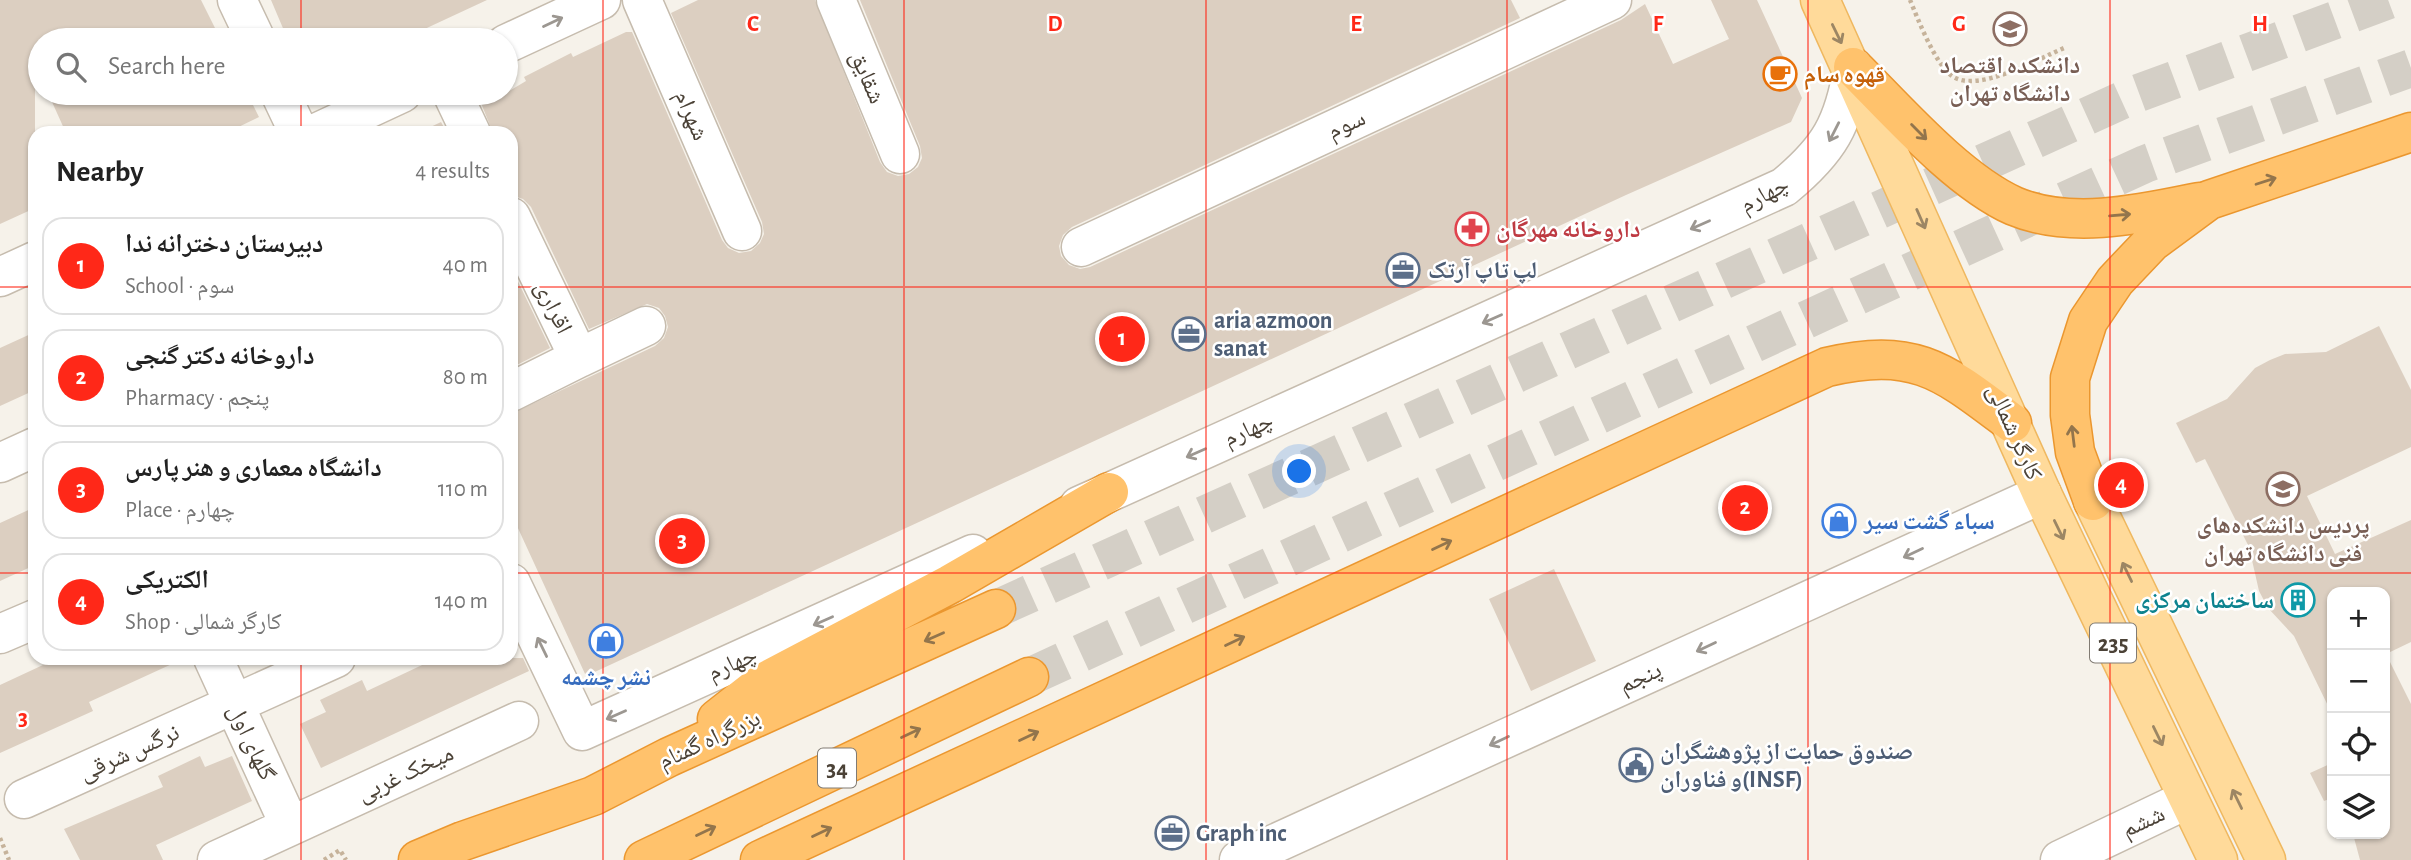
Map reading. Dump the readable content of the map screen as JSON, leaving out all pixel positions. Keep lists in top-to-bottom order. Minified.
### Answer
{"streets":{"highway":["بزرگراه گمنام","34"],"main road":["کارگر شمالی","235"],"street":["شقایق","شهرام","سوم","چهارم","اقراری","پنجم","گلهای اول","نرگس شرقی","میخک غربی","ششم"]},"crossings":[["چهارم","کارگر شمالی"],["کارگر شمالی","پنجم"],["کارگر شمالی","ششم"],["گلهای اول","نرگس شرقی"],["گلهای اول","میخک غربی"]],"one_way":["چهارم","پنجم"],"places":{"school or university":["دانشکده اقتصاد دانشگاه تهران","پردیس دانشکده‌های فنی دانشگاه تهران"],"cafe":["قهوه سام"],"pharmacy":["داروخانه مهرگان"],"office":["لپ تاپ آرتک","aria azmoon sanat","Graph inc"],"shop":["سباء گشت سیر","نشر چشمه"],"building":["ساختمان مرکزی"],"public building":["صندوق حمایت از پژوهشگران و فناوران(INSF)"]},"page":{"search":"Search here","heading":["Nearby","4 results"],"list":[{"mark":"1","name":"دبیرستان دخترانه ندا","note":"School · سوم","value":"40 m"},{"mark":"2","name":"داروخانه دکتر گنجی","note":"Pharmacy · پنجم","value":"80 m"},{"mark":"3","name":"دانشگاه معماری و هنر پارس","note":"Place · چهارم","value":"110 m"},{"mark":"4","name":"الکتریکی","note":"Shop · کارگر شمالی","value":"140 m"}],"pins":["1","4","2","3"],"map_buttons":["+","−"]},"grid":{"columns":["C","D","E","F","G","H"],"rows":["3"]}}
